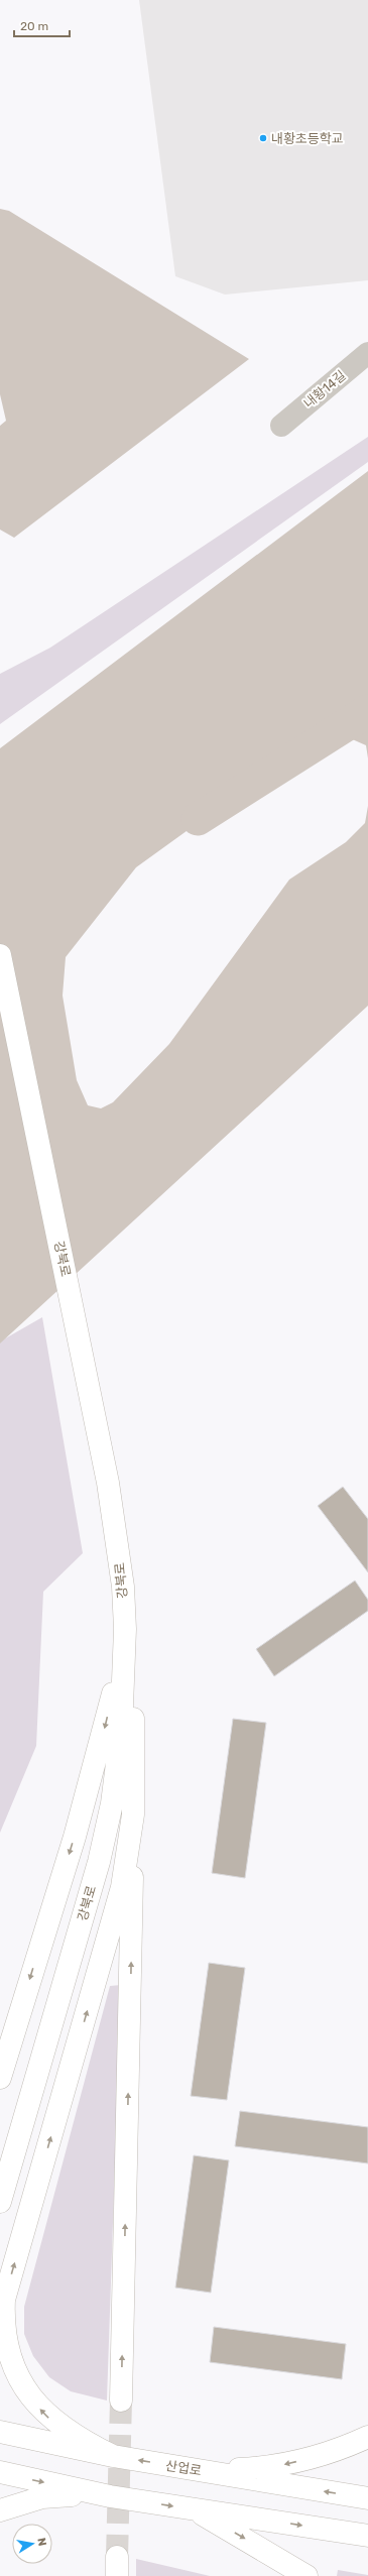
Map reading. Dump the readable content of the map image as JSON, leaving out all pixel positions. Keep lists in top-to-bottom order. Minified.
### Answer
{"streets":{"main road":["강북로","산업로"],"street":["내황14길"]},"places":["내황초등학교"],"scale_bar":"20 m","north":"right"}
